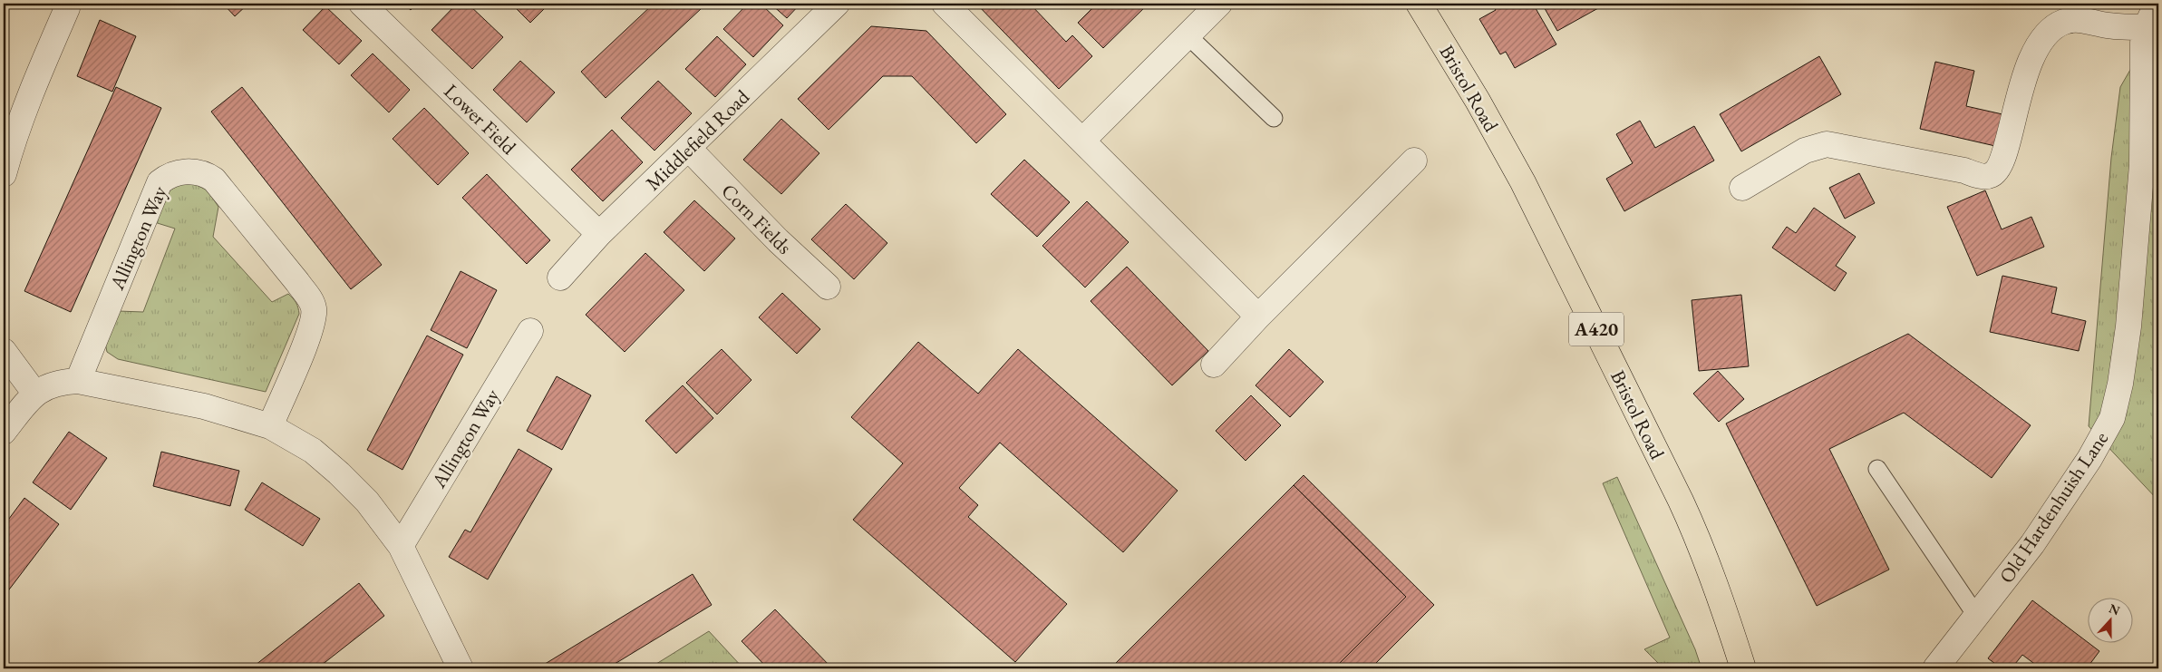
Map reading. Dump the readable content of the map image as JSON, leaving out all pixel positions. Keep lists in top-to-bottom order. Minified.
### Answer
{"streets":{"main road":["Bristol Road","A420"],"street":["Lower Field","Middlefield Road","Corn Fields","Allington Way","Old Hardenhuish Lane"]},"crossings":[["Lower Field","Middlefield Road"],["Middlefield Road","Corn Fields"]],"north":"top"}
